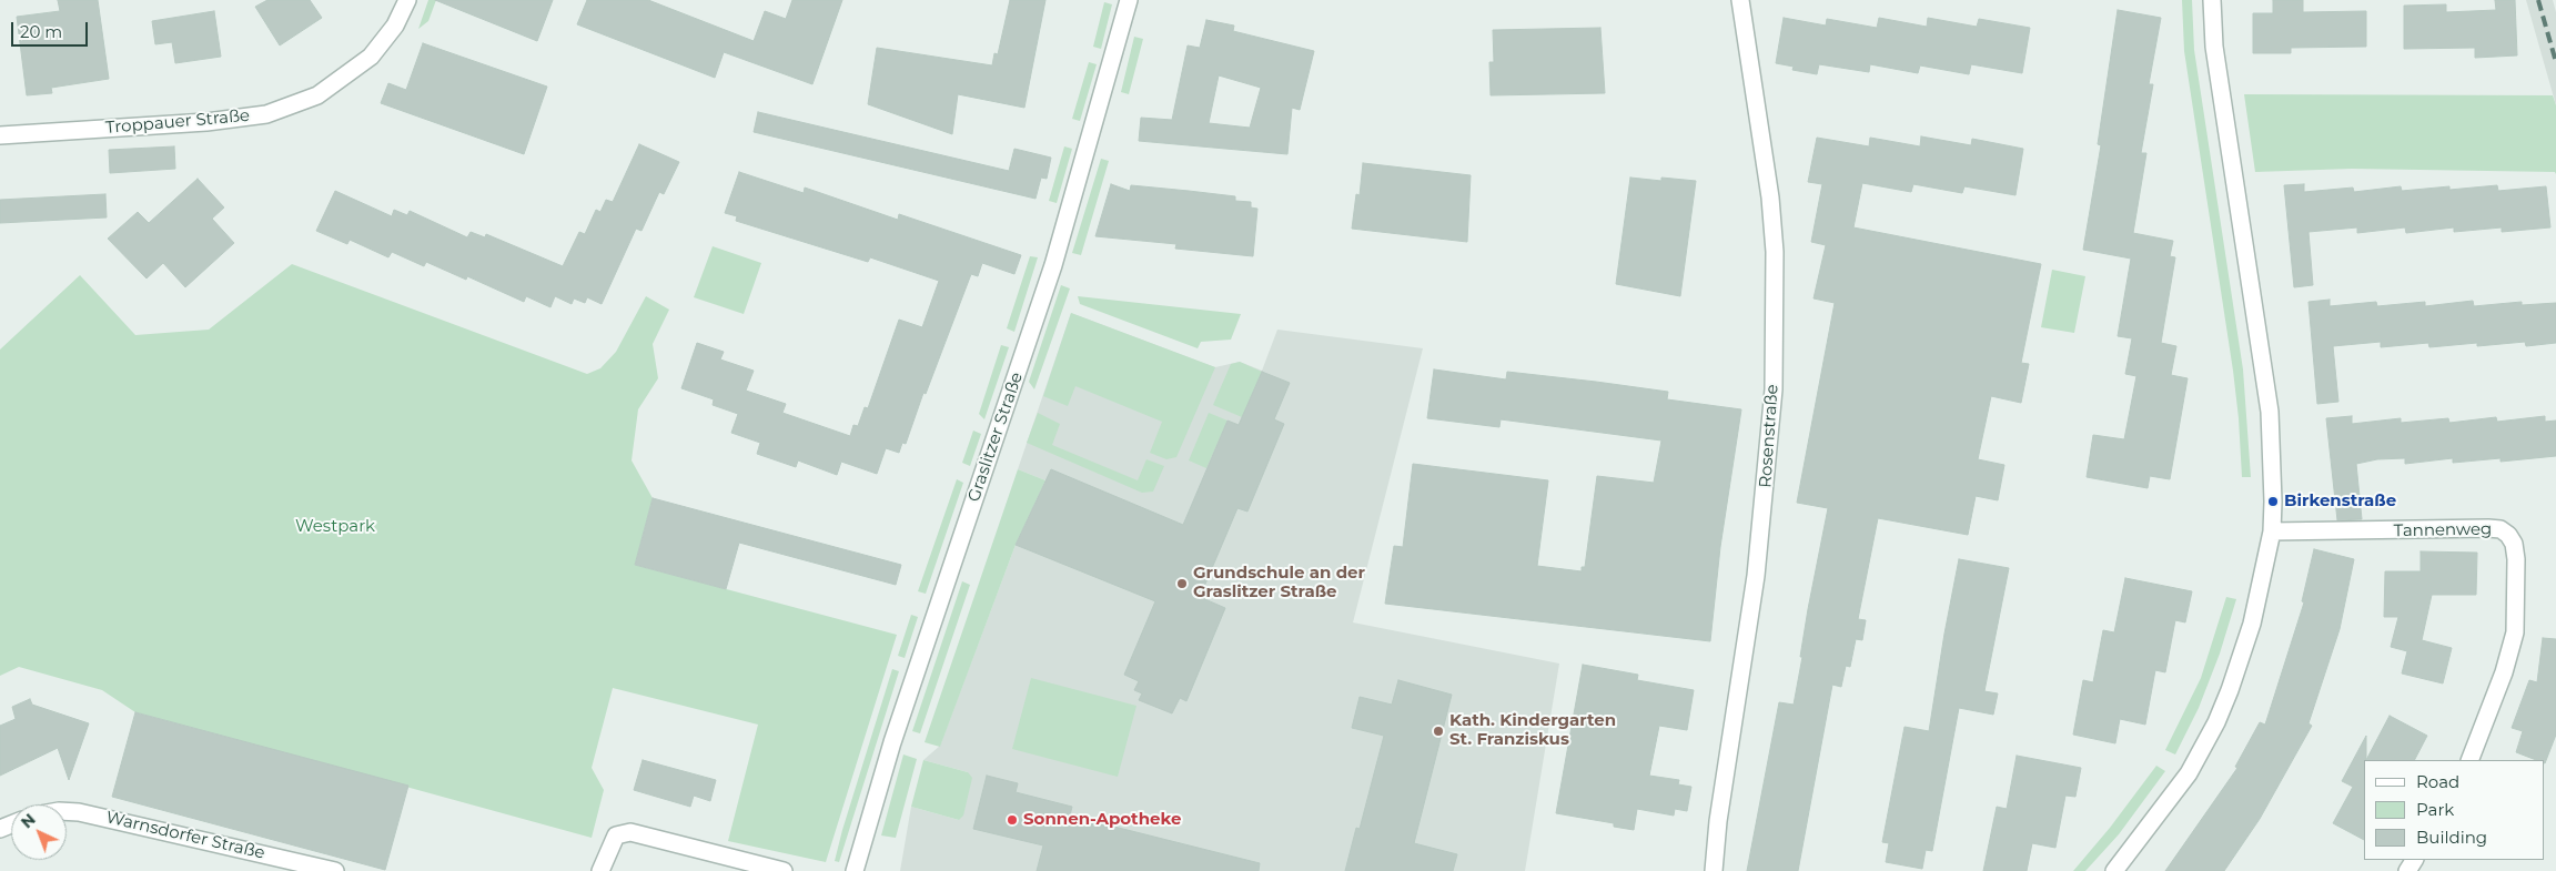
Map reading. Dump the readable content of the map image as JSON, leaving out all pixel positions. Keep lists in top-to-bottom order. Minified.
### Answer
{"streets":{"street":["Troppauer Straße","Rosenstraße","Graslitzer Straße","Tannenweg","Warnsdorfer Straße"]},"parks":["Westpark"],"places":["Birkenstraße","Grundschule an der Graslitzer Straße","Kath. Kindergarten St. Franziskus","Sonnen-Apotheke"],"legend":["Road","Park","Building"],"scale_bar":"20 m","north":"top left"}
